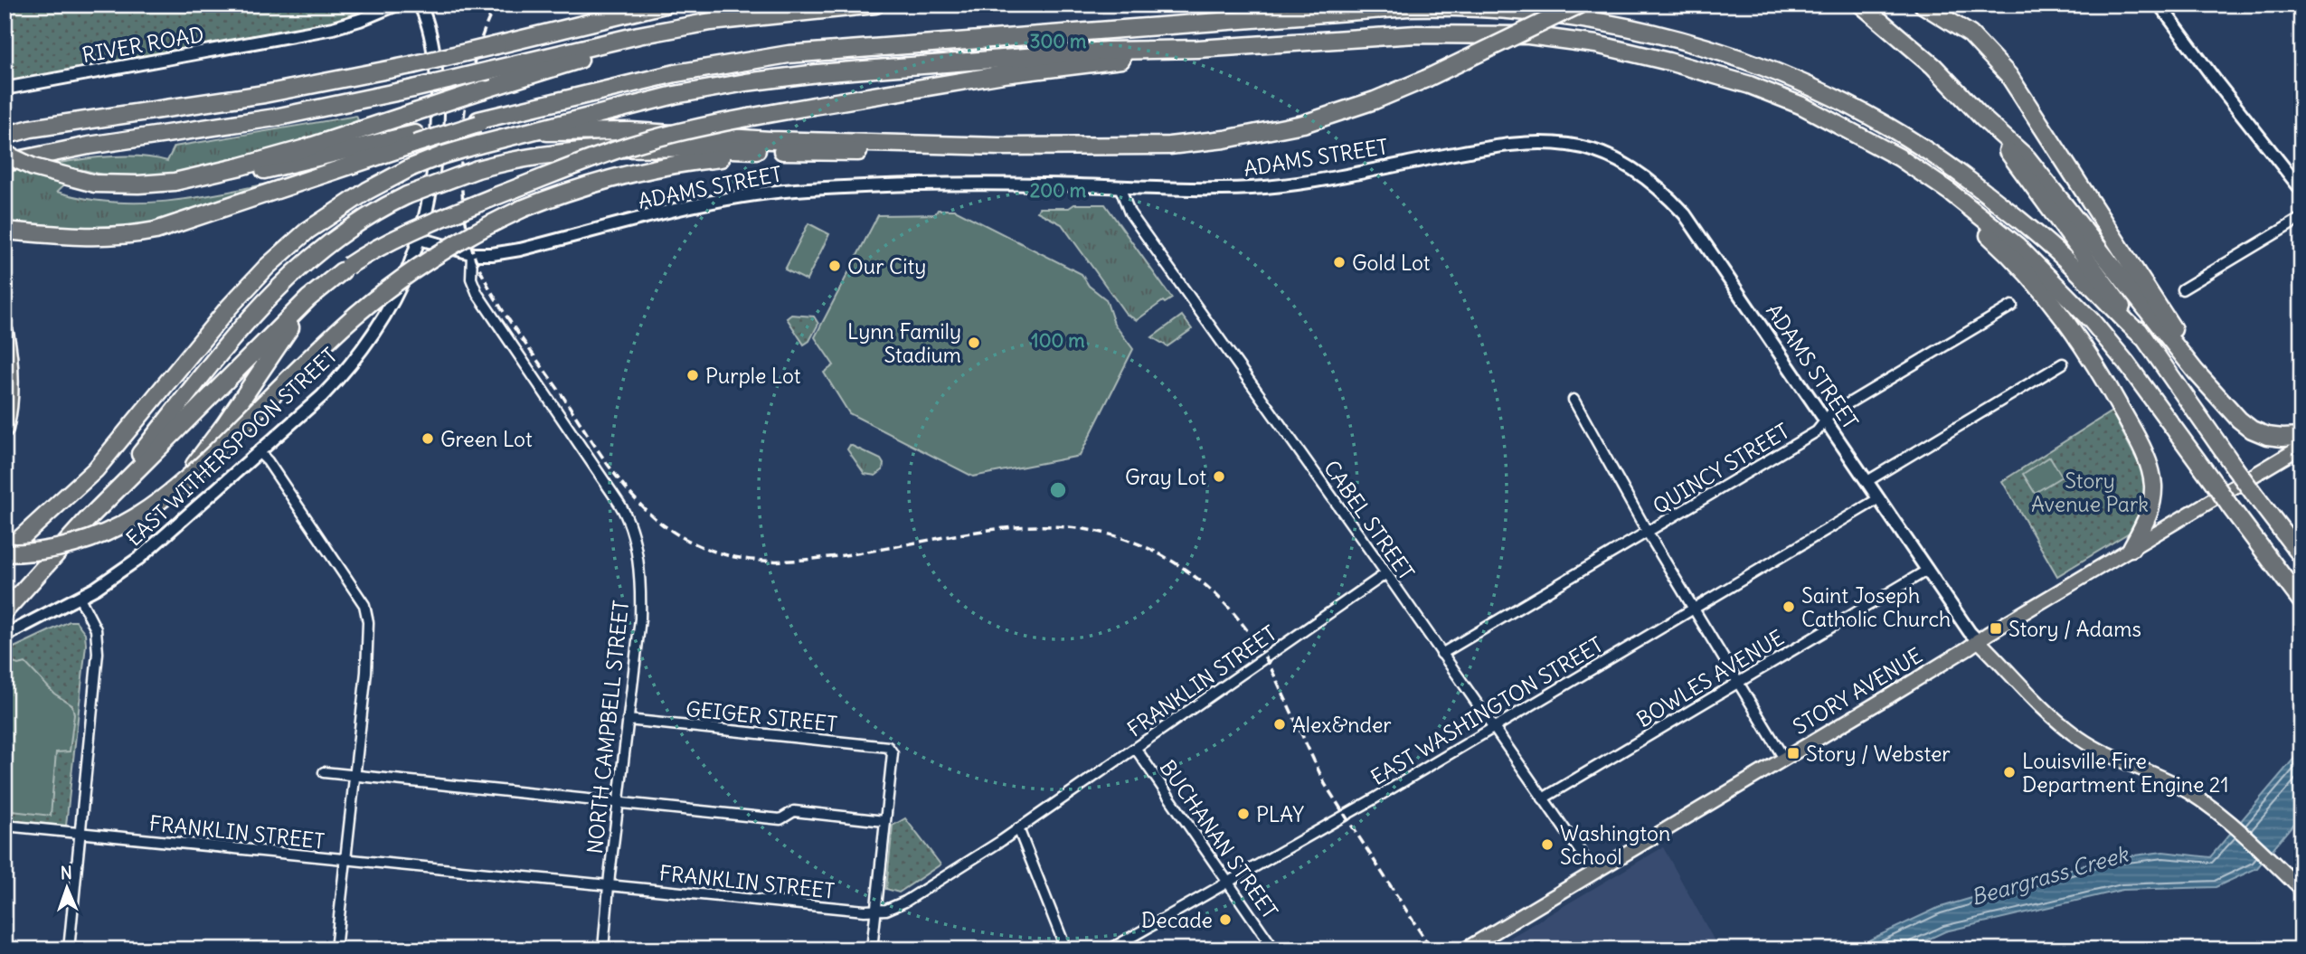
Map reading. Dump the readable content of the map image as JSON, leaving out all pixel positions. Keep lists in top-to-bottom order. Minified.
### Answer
{"streets":{"main road":["STORY AVENUE"],"street":["RIVER ROAD","ADAMS STREET","EAST WITHERSPOON STREET","QUINCY STREET","CABEL STREET","BOWLES AVENUE","FRANKLIN STREET","EAST WASHINGTON STREET","GEIGER STREET","NORTH CAMPBELL STREET","BUCHANAN STREET"]},"crossings":[["ADAMS STREET","EAST WITHERSPOON STREET"],["ADAMS STREET","QUINCY STREET"],["ADAMS STREET","CABEL STREET"],["ADAMS STREET","BOWLES AVENUE"],["ADAMS STREET","STORY AVENUE"],["ADAMS STREET","EAST WASHINGTON STREET"],["ADAMS STREET","NORTH CAMPBELL STREET"],["QUINCY STREET","CABEL STREET"],["CABEL STREET","BOWLES AVENUE"],["CABEL STREET","FRANKLIN STREET"],["CABEL STREET","STORY AVENUE"],["CABEL STREET","EAST WASHINGTON STREET"],["FRANKLIN STREET","NORTH CAMPBELL STREET"],["FRANKLIN STREET","BUCHANAN STREET"],["EAST WASHINGTON STREET","BUCHANAN STREET"],["GEIGER STREET","NORTH CAMPBELL STREET"]],"water":["Beargrass Creek"],"parks":["Story Avenue Park"],"places":{"other":["Gold Lot","Our City","Lynn Family Stadium","Purple Lot","Green Lot","Gray Lot","Saint Joseph Catholic Church","Alex&nder","Louisville Fire Department Engine 21","PLAY","Washington School","Decade"],"transit":["Story / Adams","Story / Webster"]},"north":"top","rings":["300 m","200 m","100 m"]}
